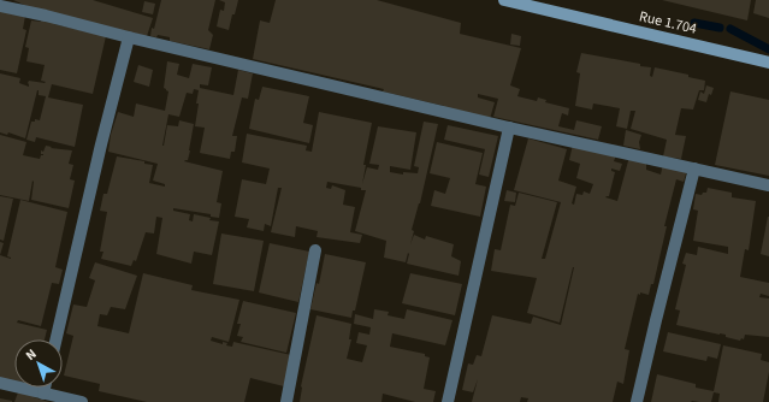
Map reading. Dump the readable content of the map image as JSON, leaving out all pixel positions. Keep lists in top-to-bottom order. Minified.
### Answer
{"streets":{"street":["Rue 1.704"]},"north":"top left"}
